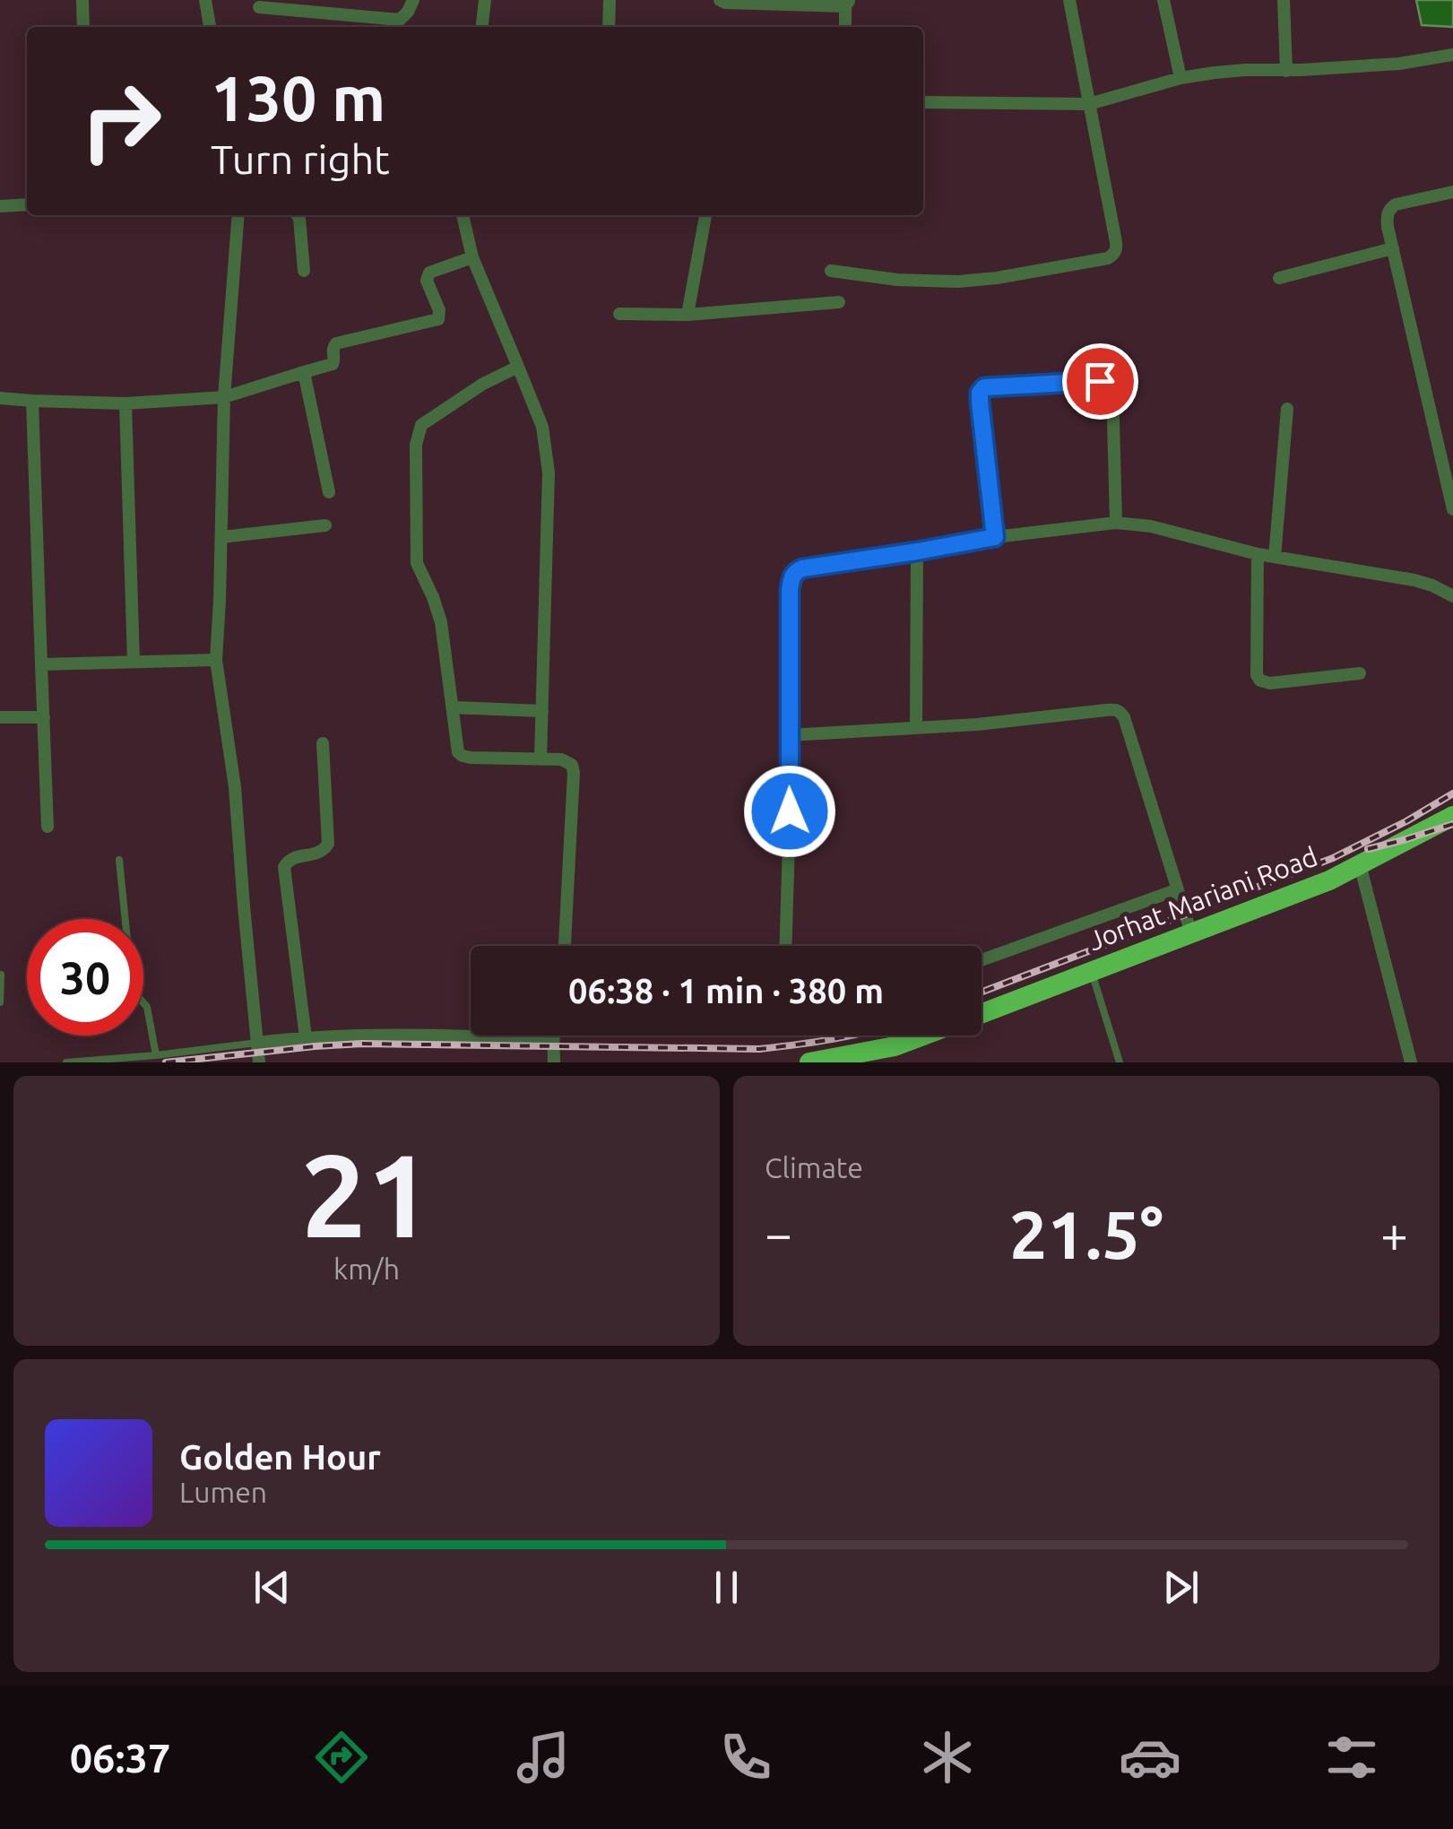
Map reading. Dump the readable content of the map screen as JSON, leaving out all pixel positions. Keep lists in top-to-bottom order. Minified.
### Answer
{"streets":{"highway":["Jorhat Mariani Road"]},"page":{"turn":["130 m","Turn right"],"limit":"30","trip":"06:38 · 1 min · 380 m","tile":[["21","km/h"],"Climate"],"heat":["−","21.5°","+"],"song":["Golden Hour","Lumen"],"tabs":"06:37"}}
